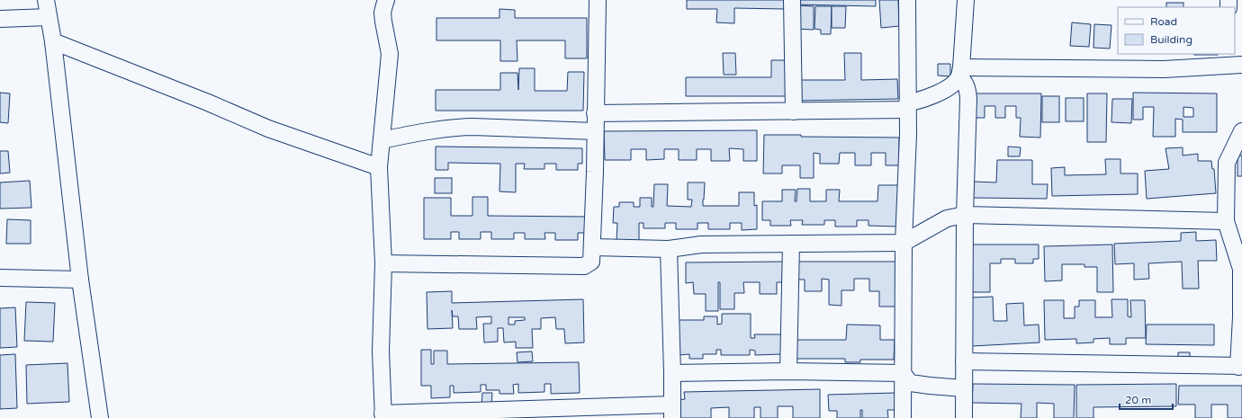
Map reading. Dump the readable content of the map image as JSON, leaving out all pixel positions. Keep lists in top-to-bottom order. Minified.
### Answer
{"legend":["Road","Building"],"scale_bar":"20 m"}
